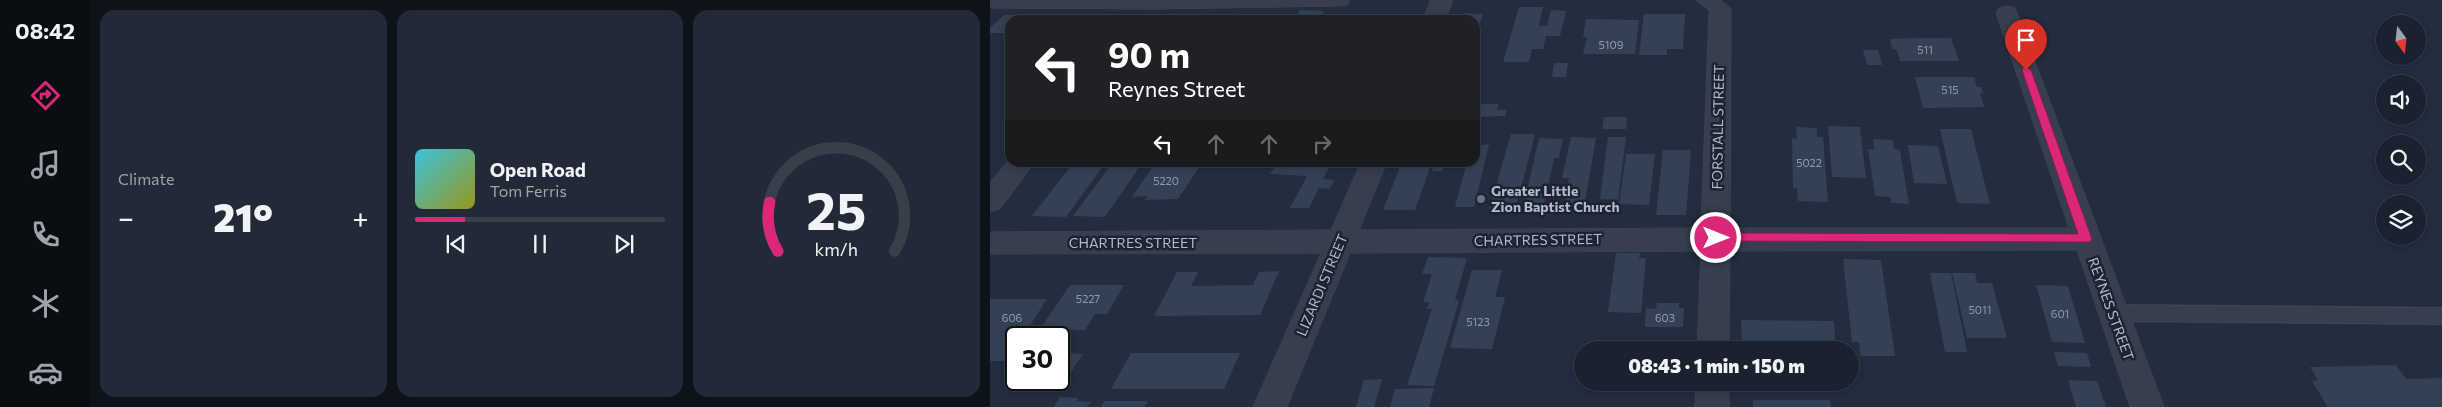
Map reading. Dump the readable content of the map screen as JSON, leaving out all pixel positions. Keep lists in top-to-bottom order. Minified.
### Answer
{"streets":{"street":["FORSTALL STREET","CHARTRES STREET","LIZARDI STREET","REYNES STREET"]},"crossings":[["FORSTALL STREET","CHARTRES STREET"],["CHARTRES STREET","LIZARDI STREET"],["CHARTRES STREET","REYNES STREET"]],"places":["Greater Little Zion Baptist Church"],"house_numbers":["5109","511","515","5022","5220","5227","5011","601","606","603","5123"],"north":"bottom","page":{"tabs":"08:42","tile":"Climate","turn":["90 m","Reynes Street"],"song":["Open Road","Tom Ferris"],"heat":["−","21°","+"],"limit":"30","trip":"08:43 · 1 min · 150 m","gauge":["25","km/h"]}}
